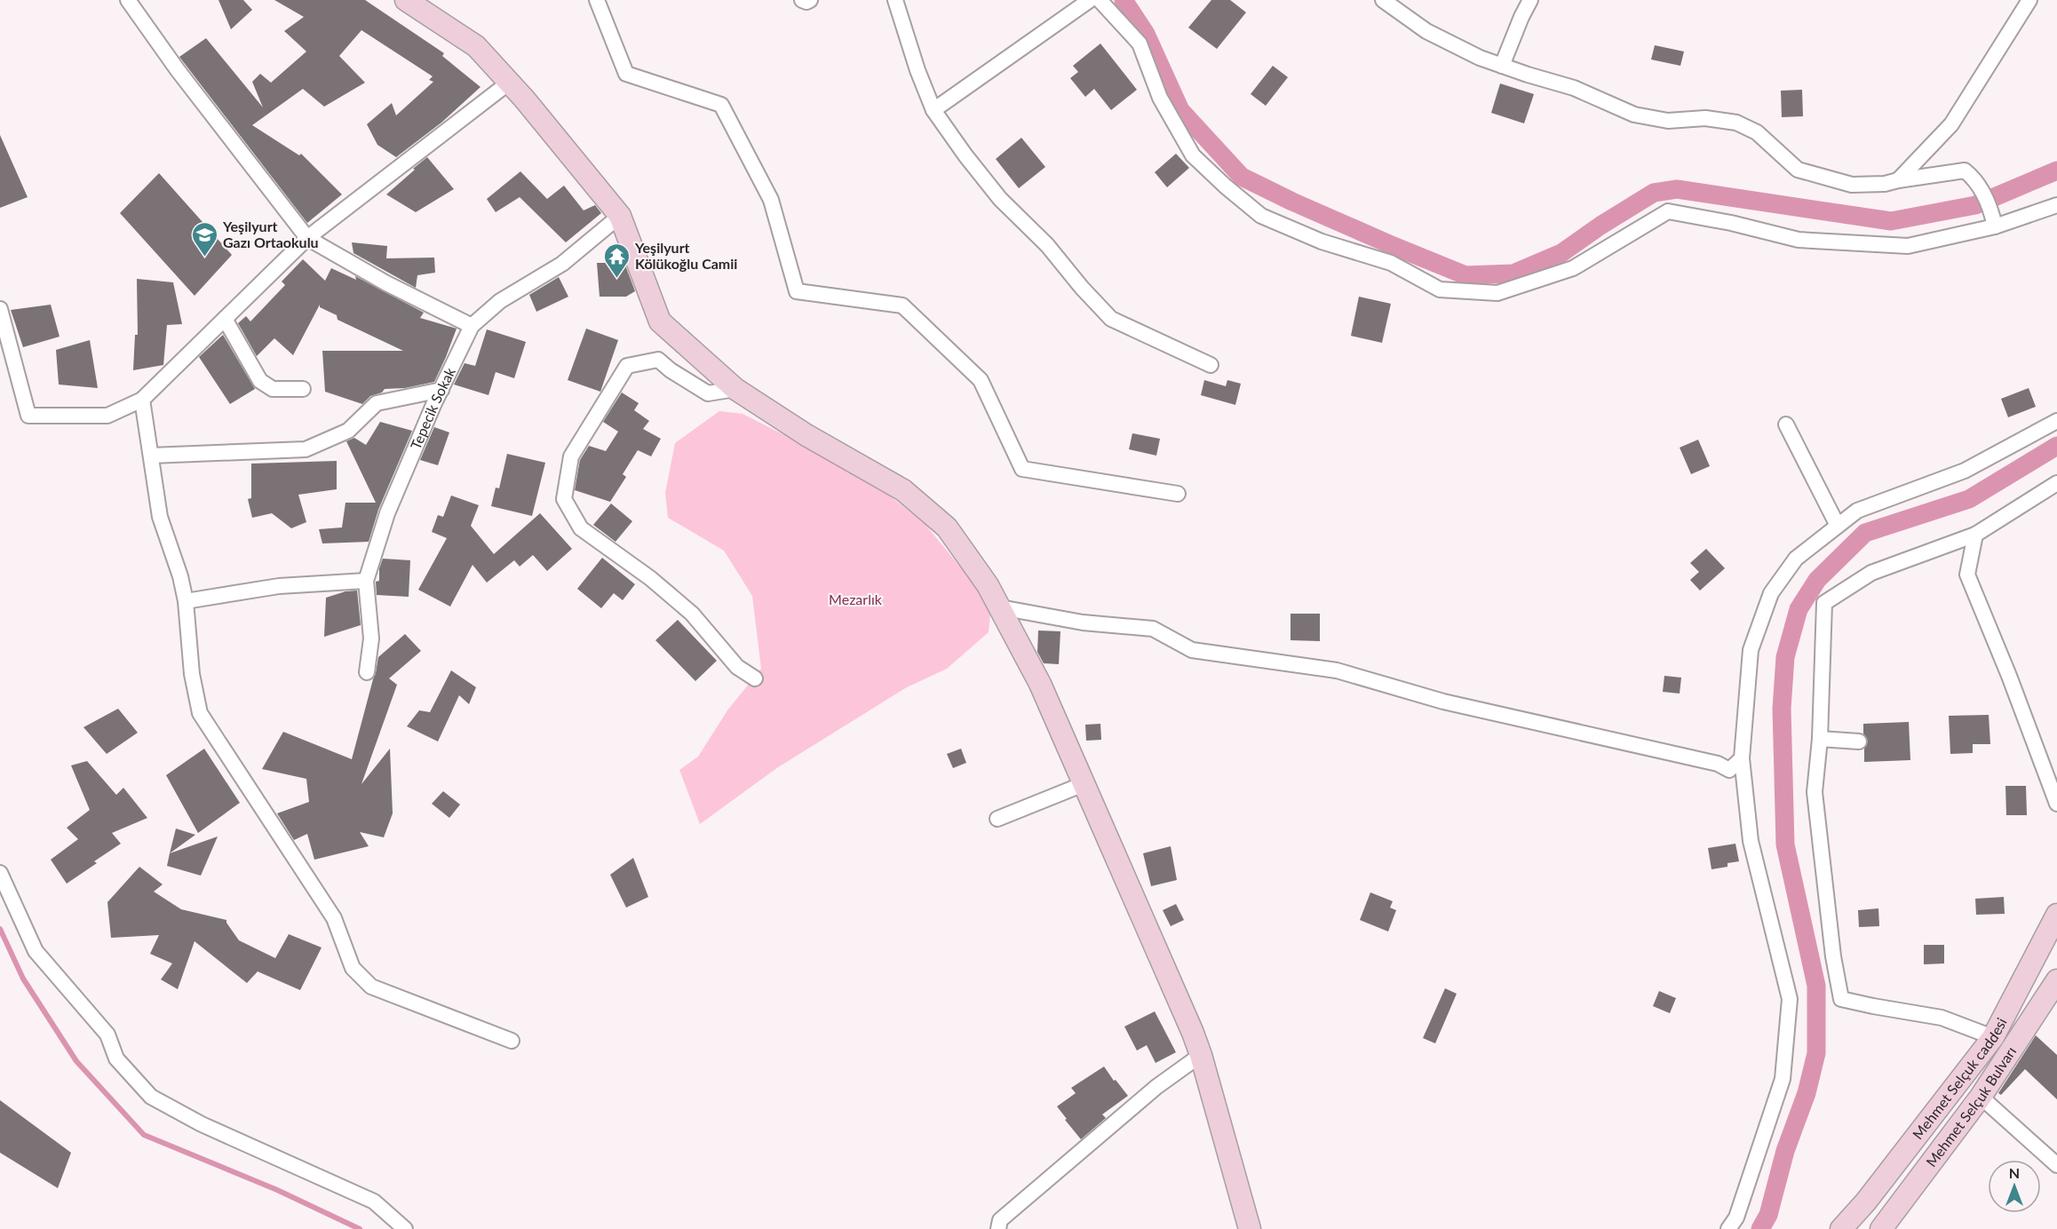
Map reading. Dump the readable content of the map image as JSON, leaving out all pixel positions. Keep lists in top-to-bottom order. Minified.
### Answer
{"streets":{"main road":["Mehmet Selçuk caddesi","Mehmet Selçuk Bulvarı"],"street":["Tepecik Sokak"]},"parks":["Mezarlık"],"places":{"school or university":["Yeşilyurt Gazı Ortaokulu"],"temple":["Yeşilyurt Kölükoğlu Camii"]},"north":"top"}
